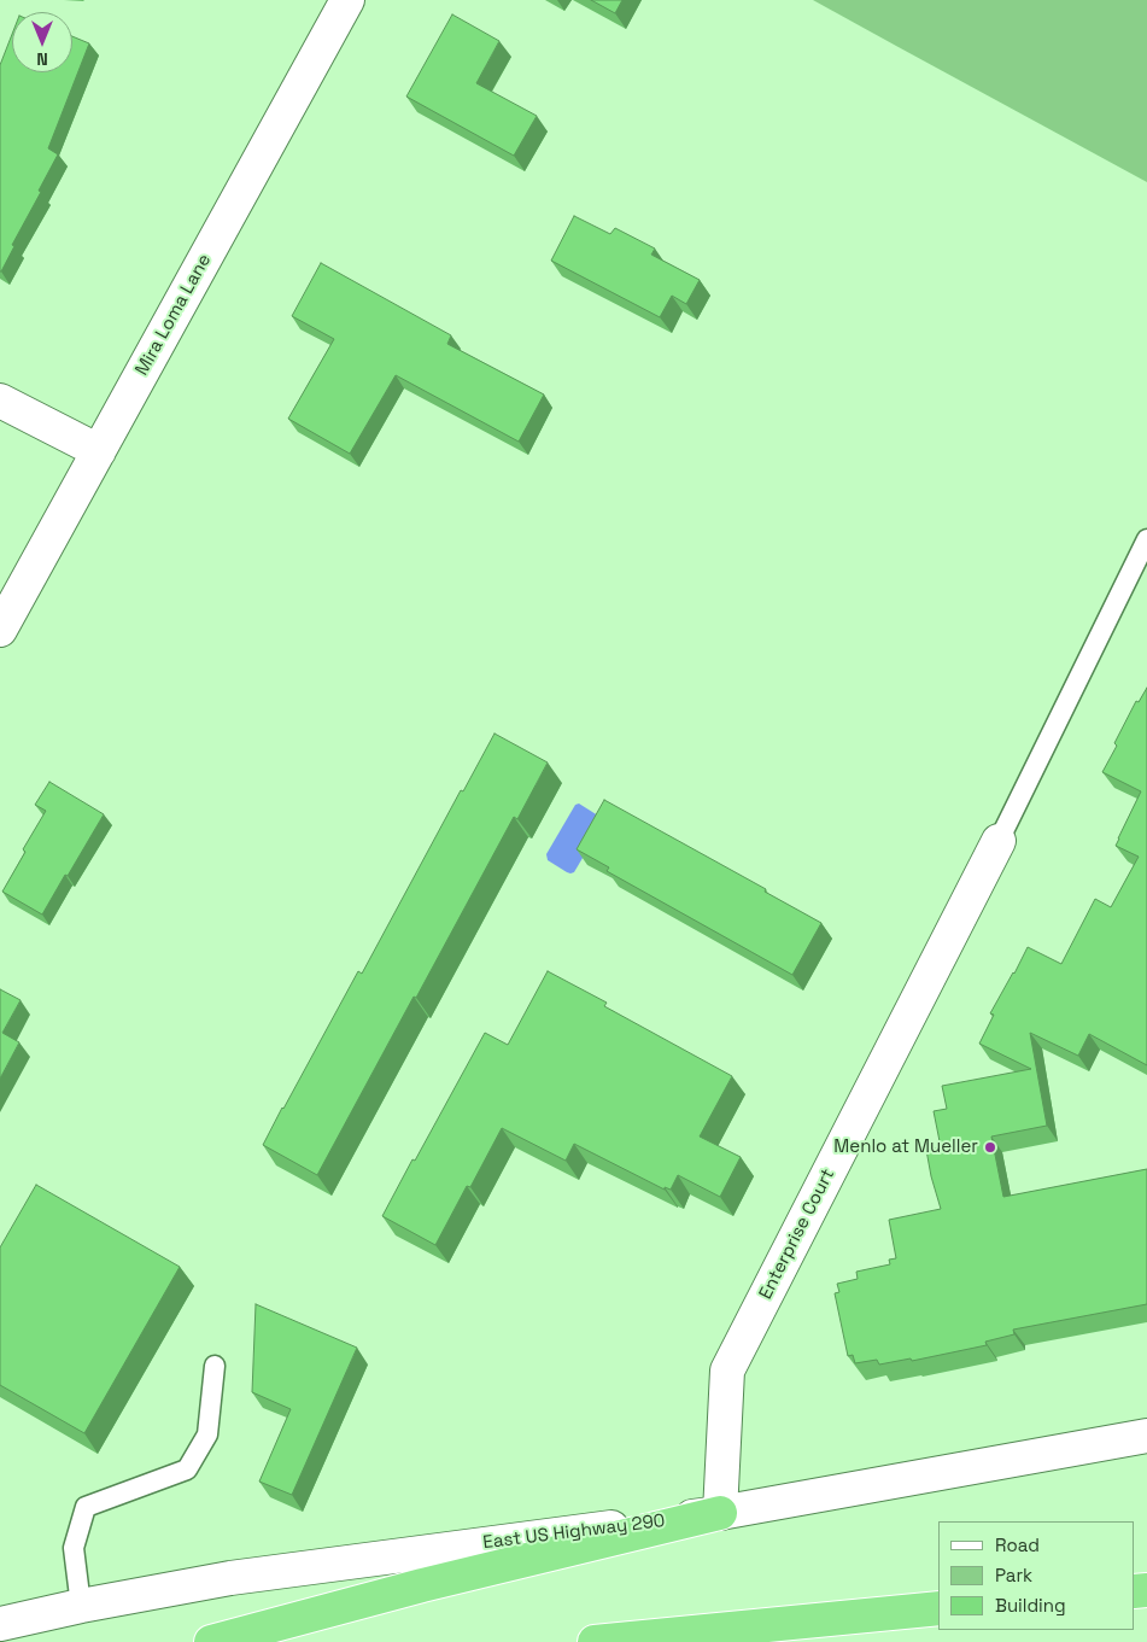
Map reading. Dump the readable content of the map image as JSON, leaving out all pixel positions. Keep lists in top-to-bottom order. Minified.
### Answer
{"streets":{"street":["Mira Loma Lane","Enterprise Court","East US Highway 290"]},"crossings":[["Enterprise Court","East US Highway 290"]],"places":["Menlo at Mueller"],"legend":["Road","Park","Building"],"north":"bottom"}
